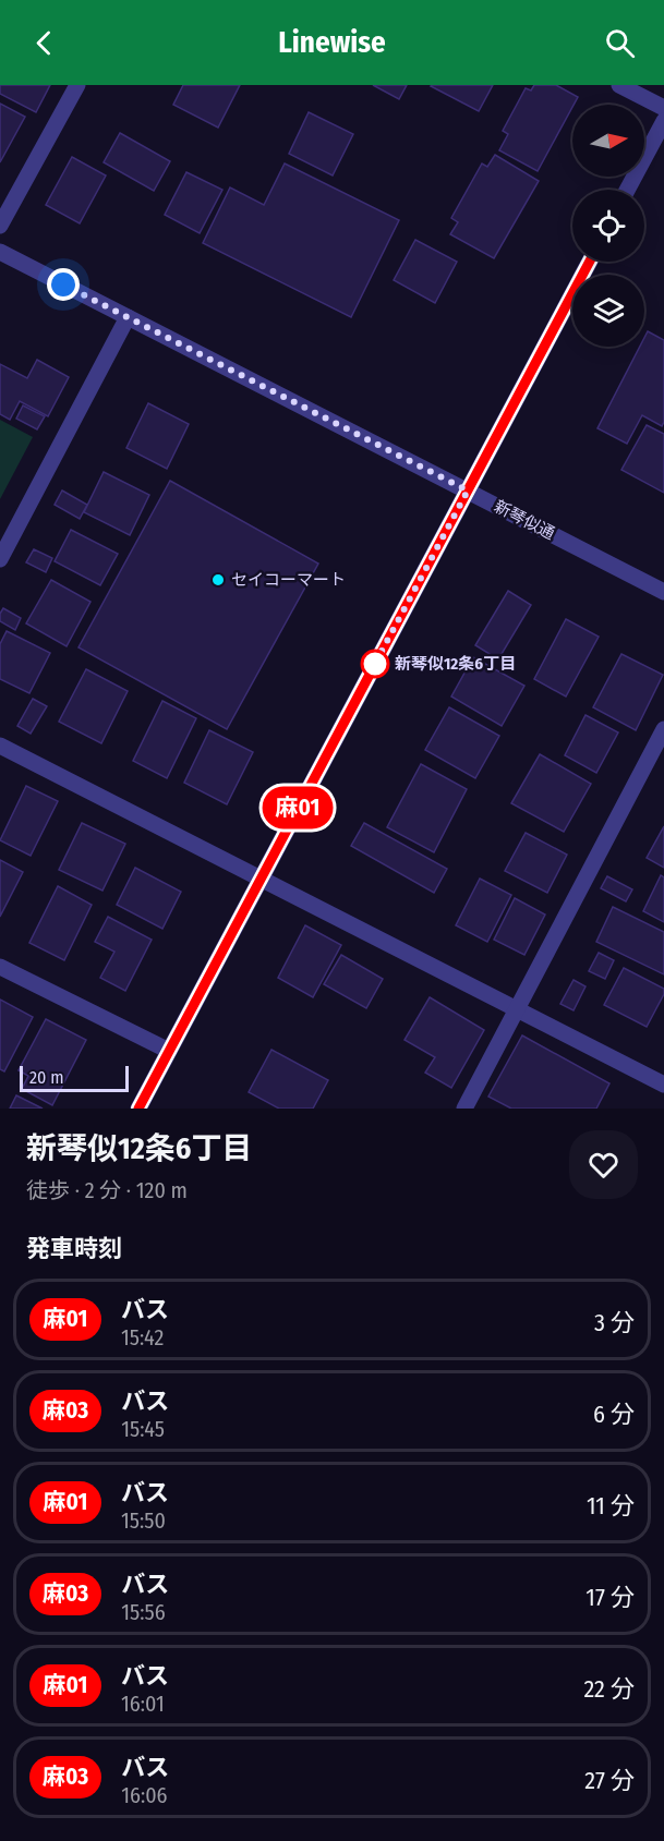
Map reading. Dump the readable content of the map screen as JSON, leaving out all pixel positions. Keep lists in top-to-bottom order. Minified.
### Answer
{"streets":{"street":["新琴似通"]},"places":["セイコーマート","新琴似12条6丁目"],"lines":["bus line 麻01"],"scale_bar":"20 m","north":"right","page":{"header":"Linewise","on_map":"麻01","scale":"20 m","heading":[["新琴似12条6丁目","徒歩 · 2 分 · 120 m"],"発車時刻"],"list":[{"mark":"麻01","name":"バス","note":"15:42","value":"3 分"},{"mark":"麻03","name":"バス","note":"15:45","value":"6 分"},{"mark":"麻01","name":"バス","note":"15:50","value":"11 分"},{"mark":"麻03","name":"バス","note":"15:56","value":"17 分"},{"mark":"麻01","name":"バス","note":"16:01","value":"22 分"},{"mark":"麻03","name":"バス","note":"16:06","value":"27 分"}]}}
